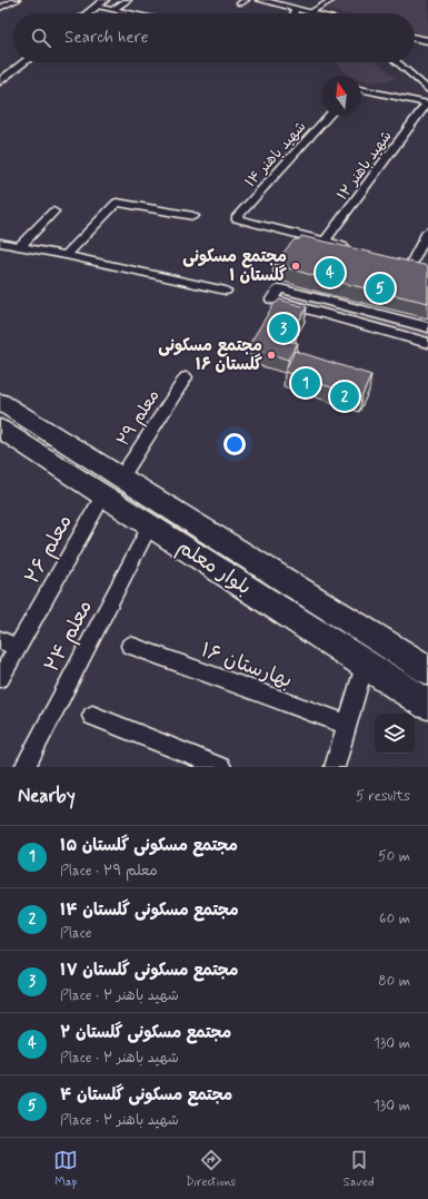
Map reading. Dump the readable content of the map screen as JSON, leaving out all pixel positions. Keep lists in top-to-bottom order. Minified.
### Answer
{"streets":{"main road":["بلوار معلم"],"street":["شهید باهنر ۱۴","شهید باهنر ۱۲","معلم ۲۹","معلم ۲۶","معلم ۲۴","بهارستان ۱۶"]},"crossings":[["شهید باهنر ۱۴","شهید باهنر ۱۲"],["معلم ۲۹","معلم ۲۶"],["معلم ۲۹","بلوار معلم"],["معلم ۲۶","بلوار معلم"],["بلوار معلم","معلم ۲۴"]],"places":["مجتمع مسکونی گلستان ۱","مجتمع مسکونی گلستان ۱۶"],"north":"top","page":{"search":"Search here","pins":["4","5","3","1","2"],"heading":["Nearby","5 results"],"list":[{"mark":"1","name":"مجتمع مسکونی گلستان ۱۵","note":"Place · معلم ۲۹","value":"50 m"},{"mark":"2","name":"مجتمع مسکونی گلستان ۱۴","note":"Place","value":"60 m"},{"mark":"3","name":"مجتمع مسکونی گلستان ۱۷","note":"Place · شهید باهنر ۲","value":"80 m"},{"mark":"4","name":"مجتمع مسکونی گلستان ۲","note":"Place · شهید باهنر ۲","value":"130 m"},{"mark":"5","name":"مجتمع مسکونی گلستان ۴","note":"Place · شهید باهنر ۲","value":"130 m"}],"nav":["Map","Directions","Saved"]}}
